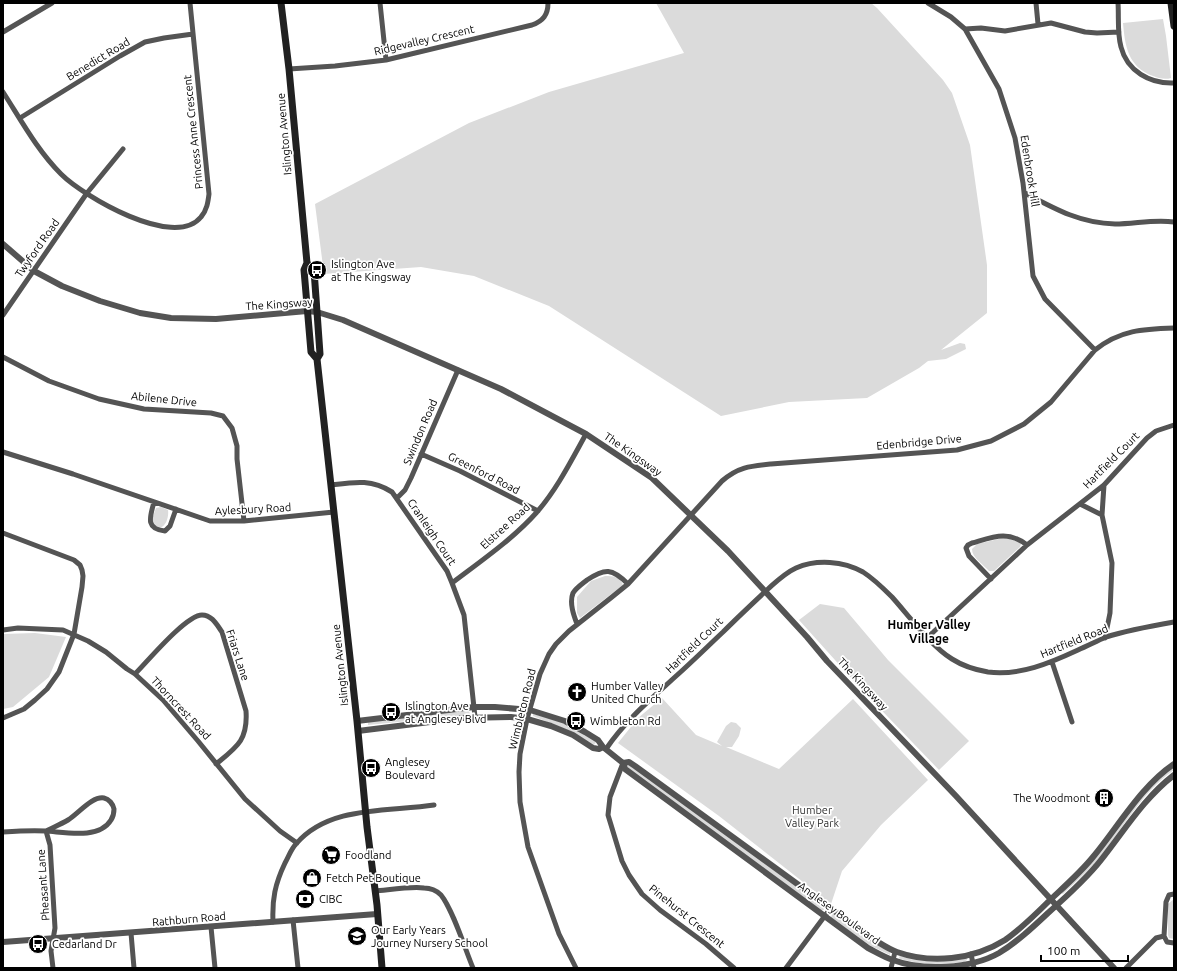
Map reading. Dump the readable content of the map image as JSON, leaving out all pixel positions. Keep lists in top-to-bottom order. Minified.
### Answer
{"streets":{"main road":["Islington Avenue"],"street":["Ridgevalley Crescent","Benedict Road","Princess Anne Crescent","Edenbrook Hill","Twyford Road","The Kingsway","Abilene Drive","Swindon Road","Edenbridge Drive","Hartfield Court","Greenford Road","Aylesbury Road","Elstree Road","Cranleigh Court","Hartfield Road","Friars Lane","Thorncrest Road","Wimbleton Road","Pheasant Lane","Anglesey Boulevard","Pinehurst Crescent","Rathburn Road"]},"crossings":[["Ridgevalley Crescent","Islington Avenue"],["Benedict Road","Princess Anne Crescent"],["Princess Anne Crescent","Twyford Road"],["Islington Avenue","The Kingsway"],["Islington Avenue","Aylesbury Road"],["Islington Avenue","Cranleigh Court"],["Islington Avenue","Anglesey Boulevard"],["Islington Avenue","Rathburn Road"],["Edenbrook Hill","Edenbridge Drive"],["Twyford Road","The Kingsway"],["The Kingsway","Swindon Road"],["The Kingsway","Edenbridge Drive"],["The Kingsway","Hartfield Court"],["The Kingsway","Elstree Road"],["The Kingsway","Hartfield Road"],["The Kingsway","Wimbleton Road"],["The Kingsway","Anglesey Boulevard"],["Abilene Drive","Aylesbury Road"],["Swindon Road","Greenford Road"],["Swindon Road","Cranleigh Court"],["Edenbridge Drive","Wimbleton Road"],["Hartfield Court","Hartfield Road"],["Hartfield Court","Anglesey Boulevard"],["Greenford Road","Elstree Road"],["Elstree Road","Cranleigh Court"],["Cranleigh Court","Anglesey Boulevard"],["Friars Lane","Thorncrest Road"],["Wimbleton Road","Anglesey Boulevard"],["Pheasant Lane","Rathburn Road"],["Anglesey Boulevard","Pinehurst Crescent"]],"districts":["Humber Valley Village"],"parks":["Humber Valley Park"],"places":{"bus stop":["Islington Ave at The Kingsway","Islington Ave at Anglesey Blvd","Wimbleton Rd","Anglesey Boulevard","Cedarland Dr"],"church":["Humber Valley United Church"],"building":["The Woodmont"],"supermarket":["Foodland"],"shop":["Fetch Pet Boutique"],"bank":["CIBC"],"school or university":["Our Early Years Journey Nursery School"]},"scale_bar":"100 m"}
